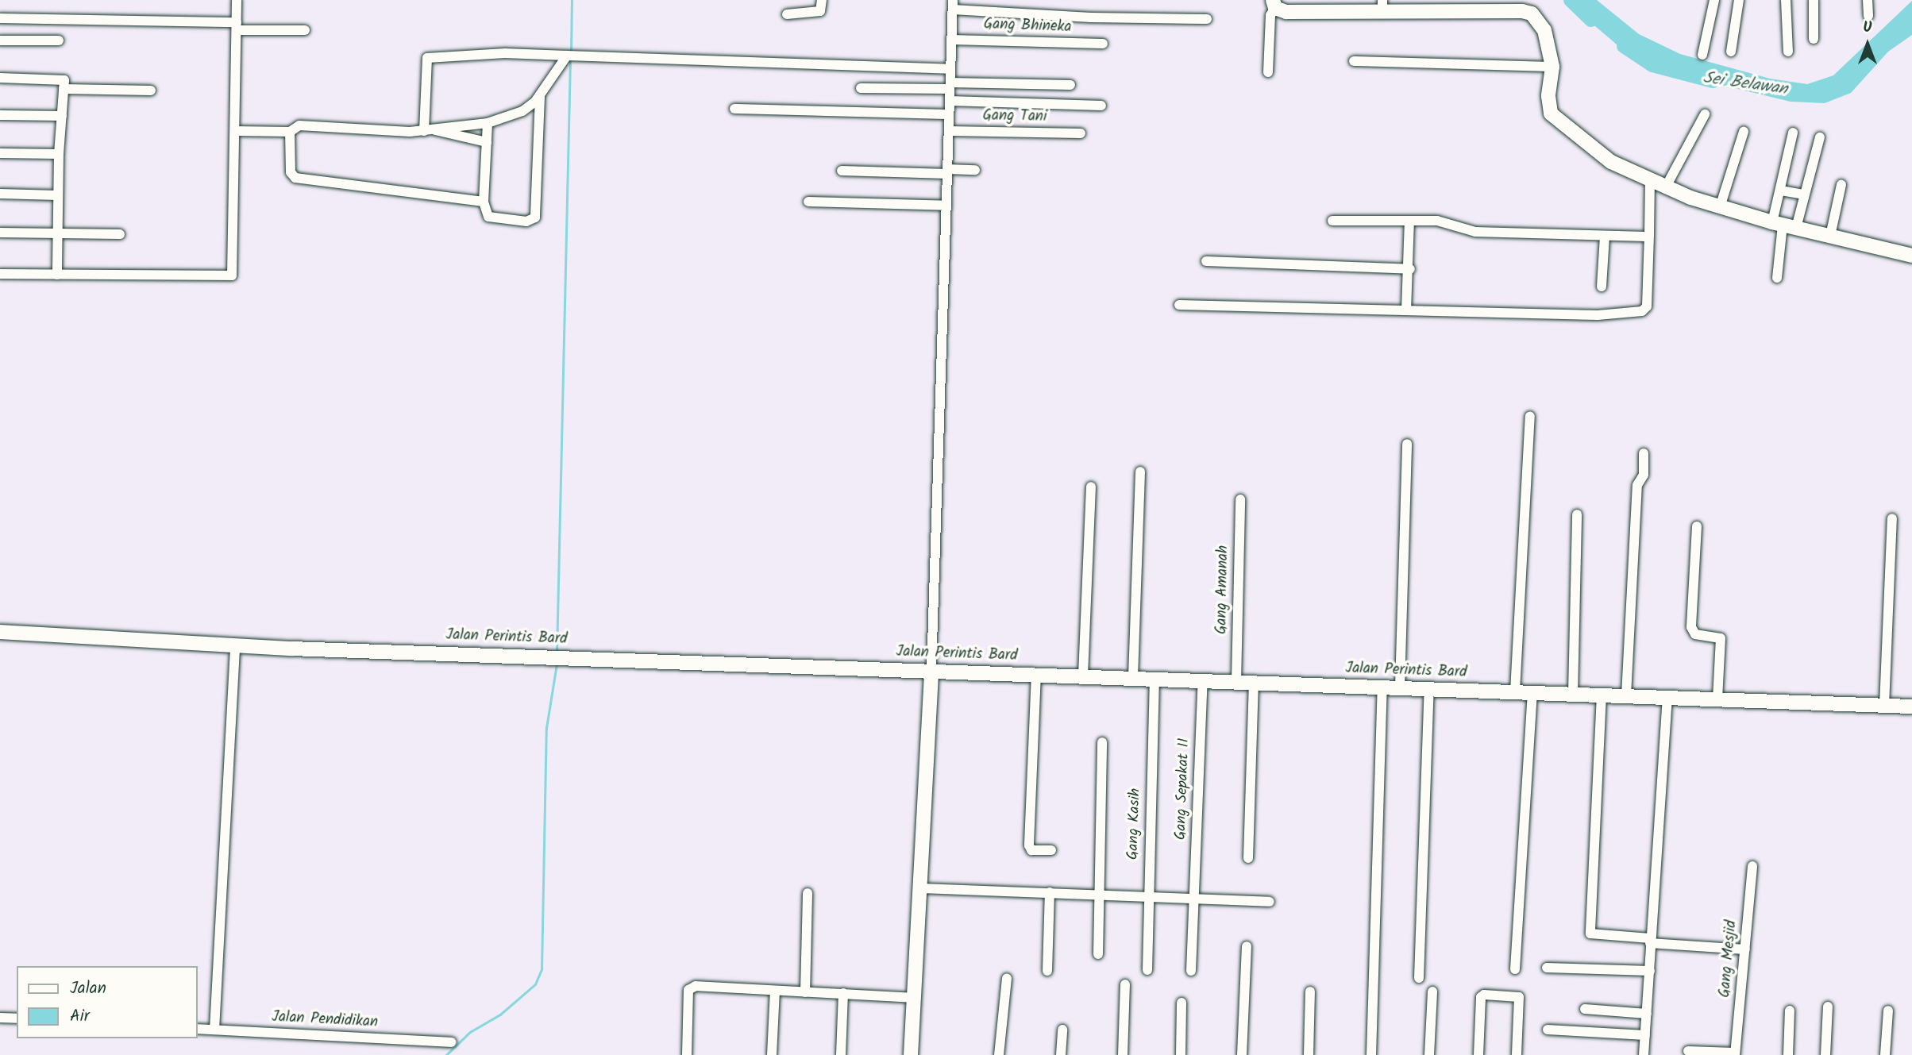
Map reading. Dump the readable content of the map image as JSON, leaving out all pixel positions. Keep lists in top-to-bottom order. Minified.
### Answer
{"streets":{"street":["Gang Bhineka","Gang Tani","Gang Amanah","Jalan Perintis Bard","Gang Sepakat II","Gang Kasih","Gang Mesjid","Jalan Pendidikan"]},"crossings":[["Gang Amanah","Jalan Perintis Bard"],["Jalan Perintis Bard","Gang Sepakat II"],["Jalan Perintis Bard","Gang Kasih"]],"water":["Sei Belawan"],"legend":["Jalan","Air"],"north":"top"}
